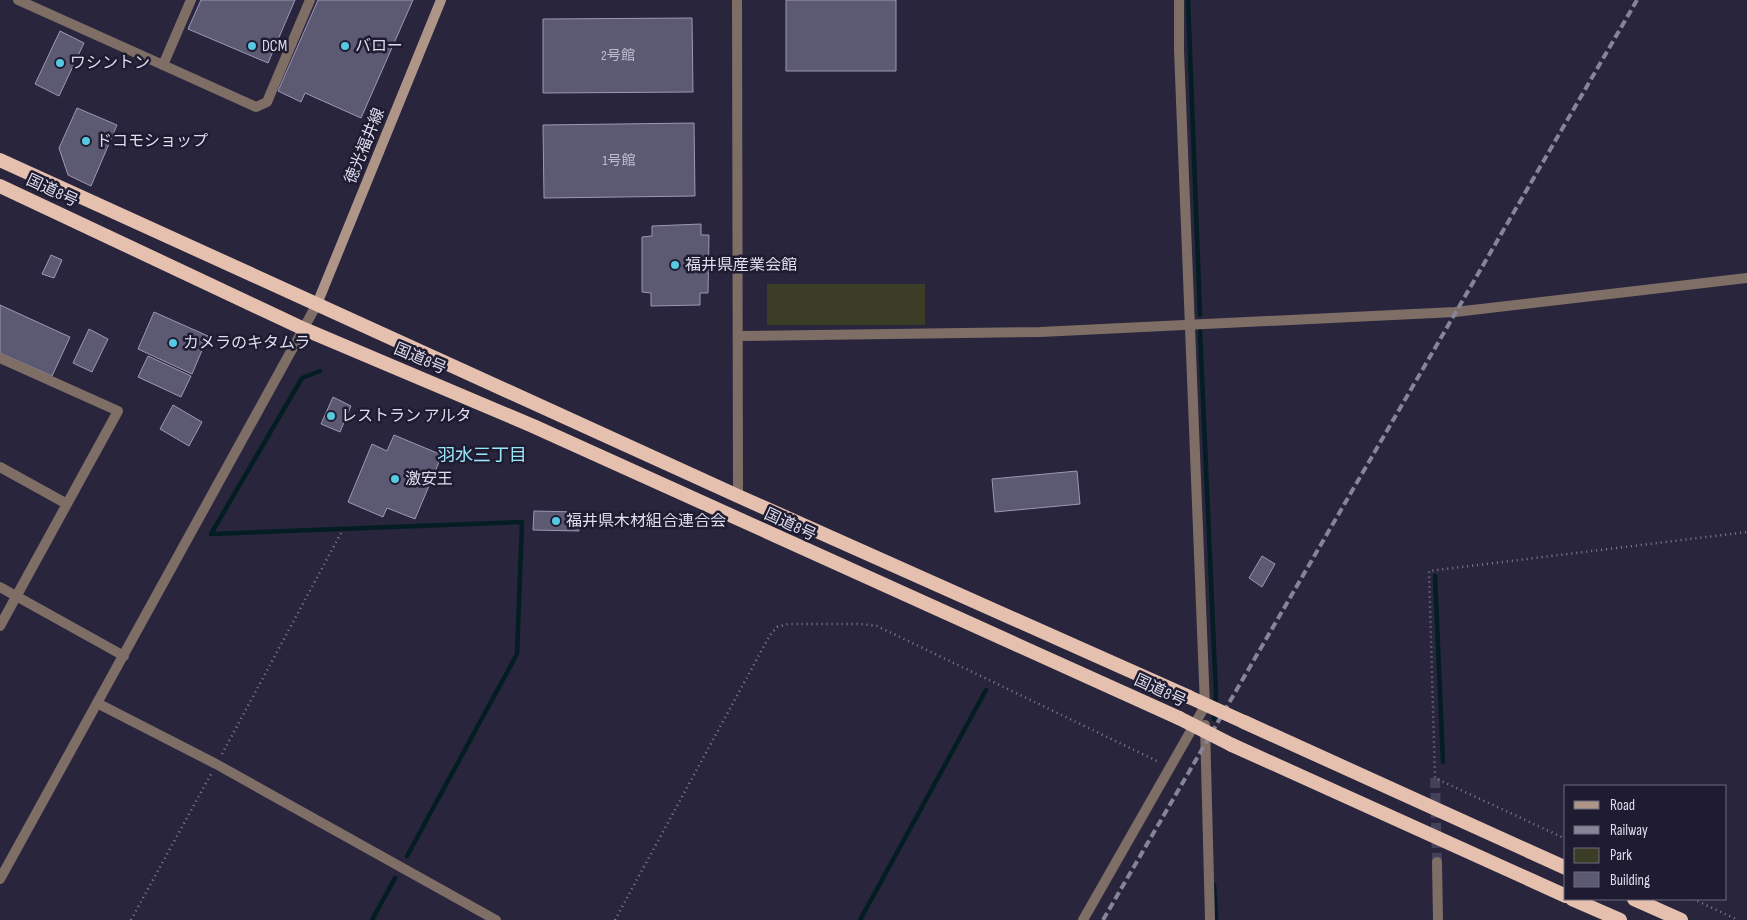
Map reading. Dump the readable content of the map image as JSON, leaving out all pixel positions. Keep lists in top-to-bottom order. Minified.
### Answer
{"streets":{"highway":["国道8号"],"main road":["徳光福井線"]},"crossings":[["徳光福井線","国道8号"]],"districts":["羽水三丁目"],"places":["DCM","バロー","ワシントン","ドコモショップ","福井県産業会館","カメラのキタムラ","レストラン アルタ","激安王","福井県木材組合連合会"],"house_numbers":["2号館","1号館"],"legend":["Road","Railway","Park","Building"]}
